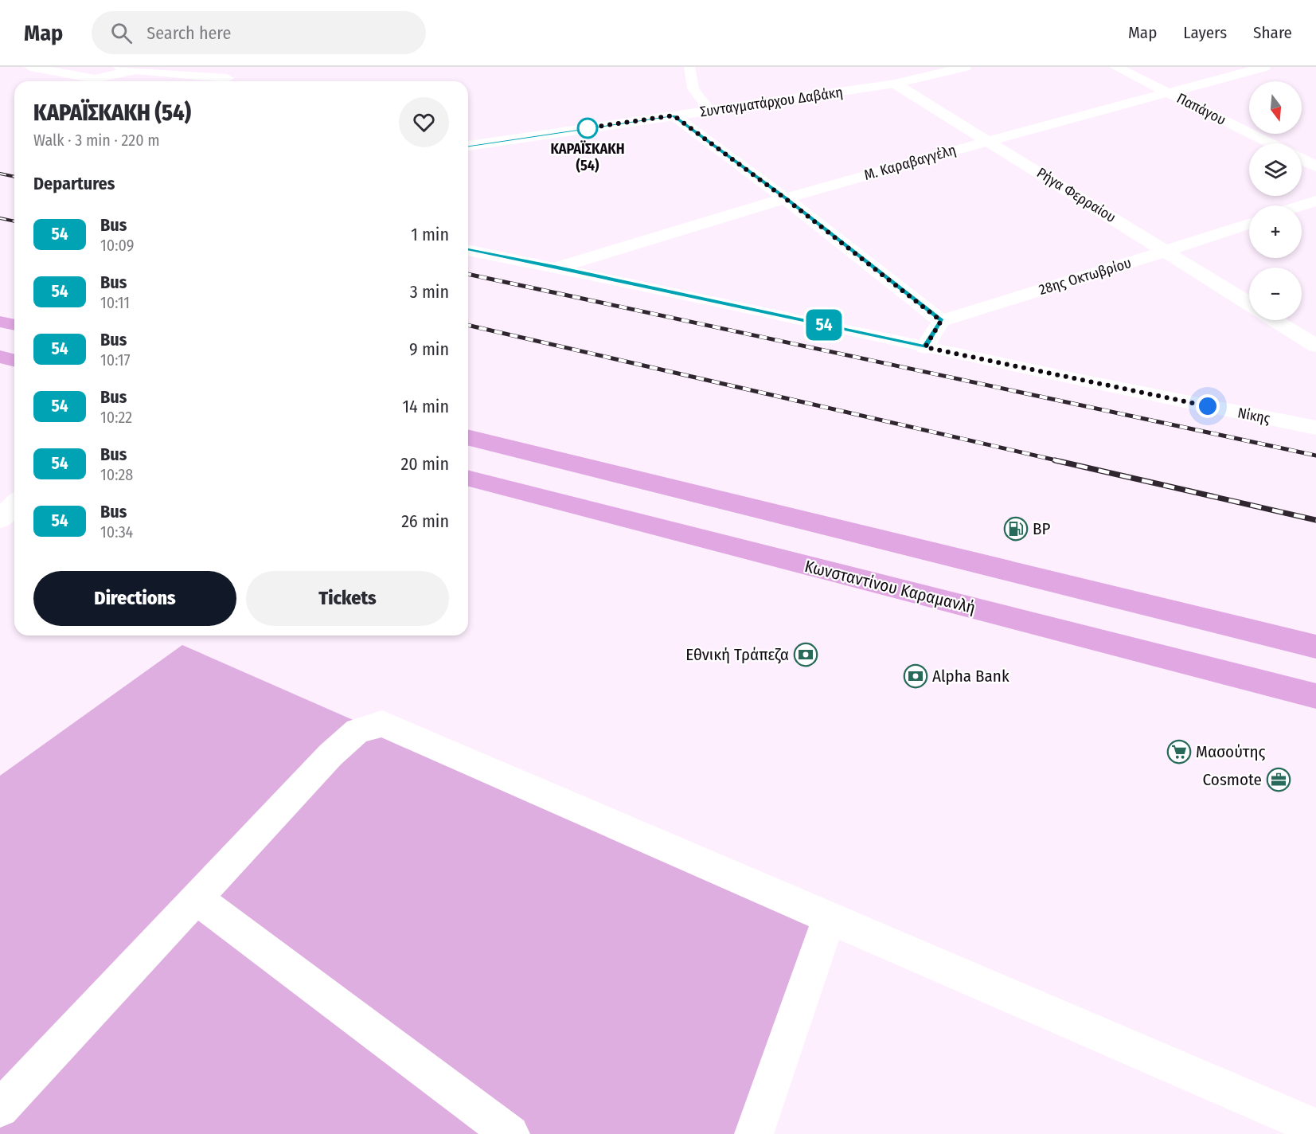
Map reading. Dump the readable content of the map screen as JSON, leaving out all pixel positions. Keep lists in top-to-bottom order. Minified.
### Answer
{"streets":{"main road":["Κωνσταντίνου Καραμανλή"],"street":["Συνταγματάρχου Δαβάκη","Παπάγου","Μ. Καραβαγγέλη","Ρήγα Φερραίου","28ης Οκτωβρίου","Νίκης"]},"crossings":[["Συνταγματάρχου Δαβάκη","Ρήγα Φερραίου"],["Παπάγου","Μ. Καραβαγγέλη"],["Μ. Καραβαγγέλη","Ρήγα Φερραίου"],["Μ. Καραβαγγέλη","Νίκης"],["Ρήγα Φερραίου","28ης Οκτωβρίου"]],"places":{"other":["ΚΑΡΑΪΣΚΑΚΗ (54)"],"fuel station":["BP"],"bank":["Εθνική Τράπεζα","Alpha Bank"],"supermarket":["Μασούτης"],"office":["Cosmote"]},"lines":["bus line 54"],"north":"bottom","page":{"header":"Map","search":"Search here","nav":["Map","Layers","Share"],"on_map":"54","map_buttons":["+","−"],"heading":[["ΚΑΡΑΪΣΚΑΚΗ (54)","Walk · 3 min · 220 m"],"Departures"],"list":[{"mark":"54","name":"Bus","note":"10:09","value":"1 min"},{"mark":"54","name":"Bus","note":"10:11","value":"3 min"},{"mark":"54","name":"Bus","note":"10:17","value":"9 min"},{"mark":"54","name":"Bus","note":"10:22","value":"14 min"},{"mark":"54","name":"Bus","note":"10:28","value":"20 min"},{"mark":"54","name":"Bus","note":"10:34","value":"26 min"}],"buttons":["Directions","Tickets"]}}
